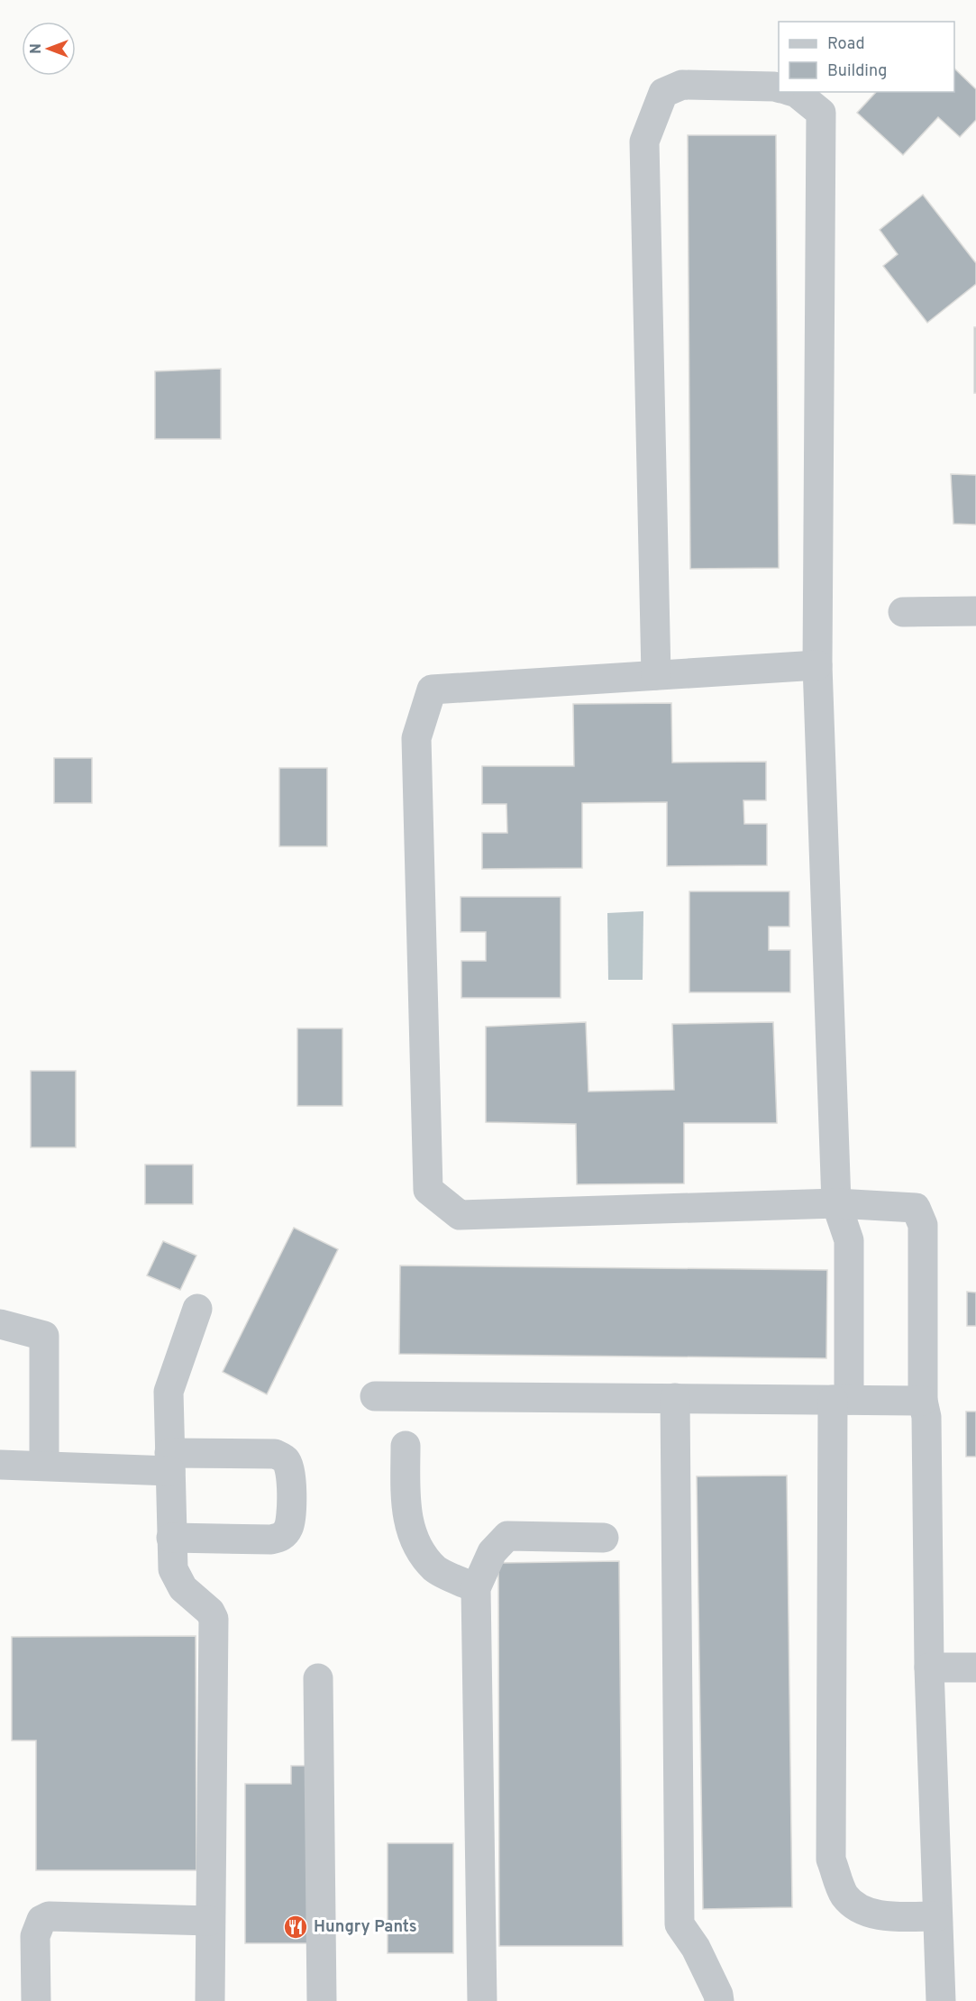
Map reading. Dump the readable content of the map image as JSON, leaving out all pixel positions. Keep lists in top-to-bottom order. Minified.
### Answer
{"places":{"restaurant":["Hungry Pants"]},"legend":["Road","Building"],"north":"left"}
